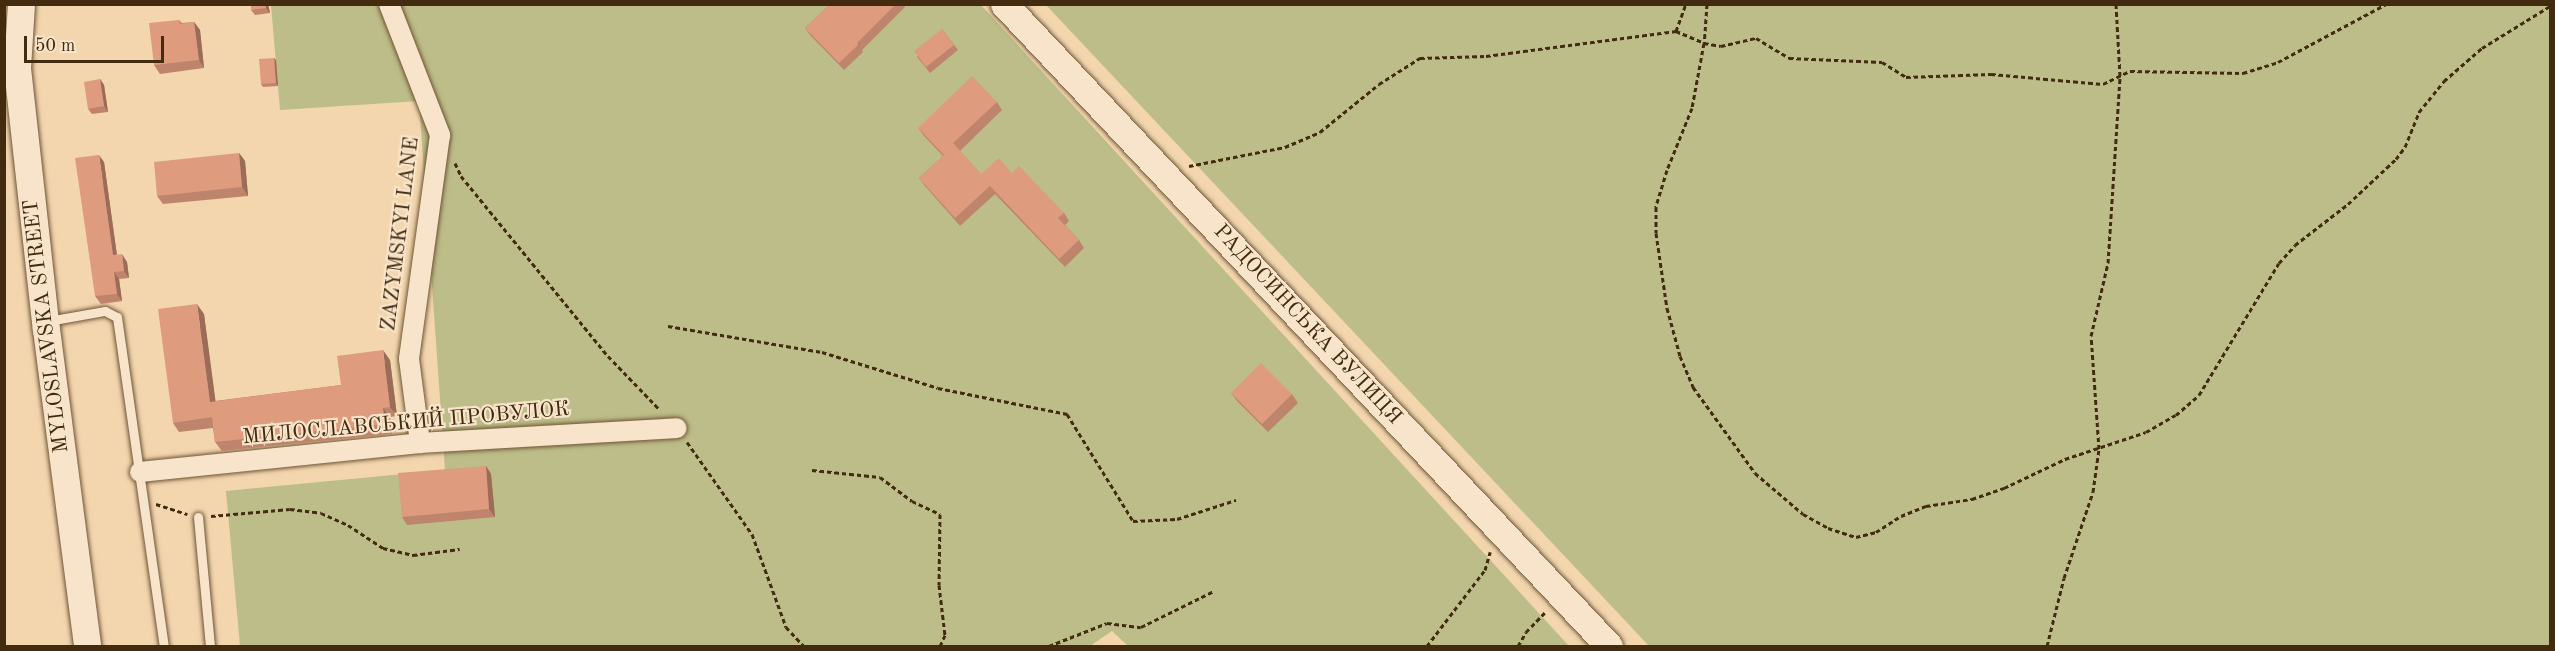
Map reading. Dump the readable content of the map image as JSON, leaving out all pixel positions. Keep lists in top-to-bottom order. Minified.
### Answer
{"streets":{"main road":["РАДОСИНСЬКА ВУЛИЦЯ","MYLOSLAVSKA STREET"],"street":["ZAZYMSKYI LANE","МИЛОСЛАВСЬКИЙ ПРОВУЛОК"]},"crossings":[["ZAZYMSKYI LANE","МИЛОСЛАВСЬКИЙ ПРОВУЛОК"]],"scale_bar":"50 m"}
